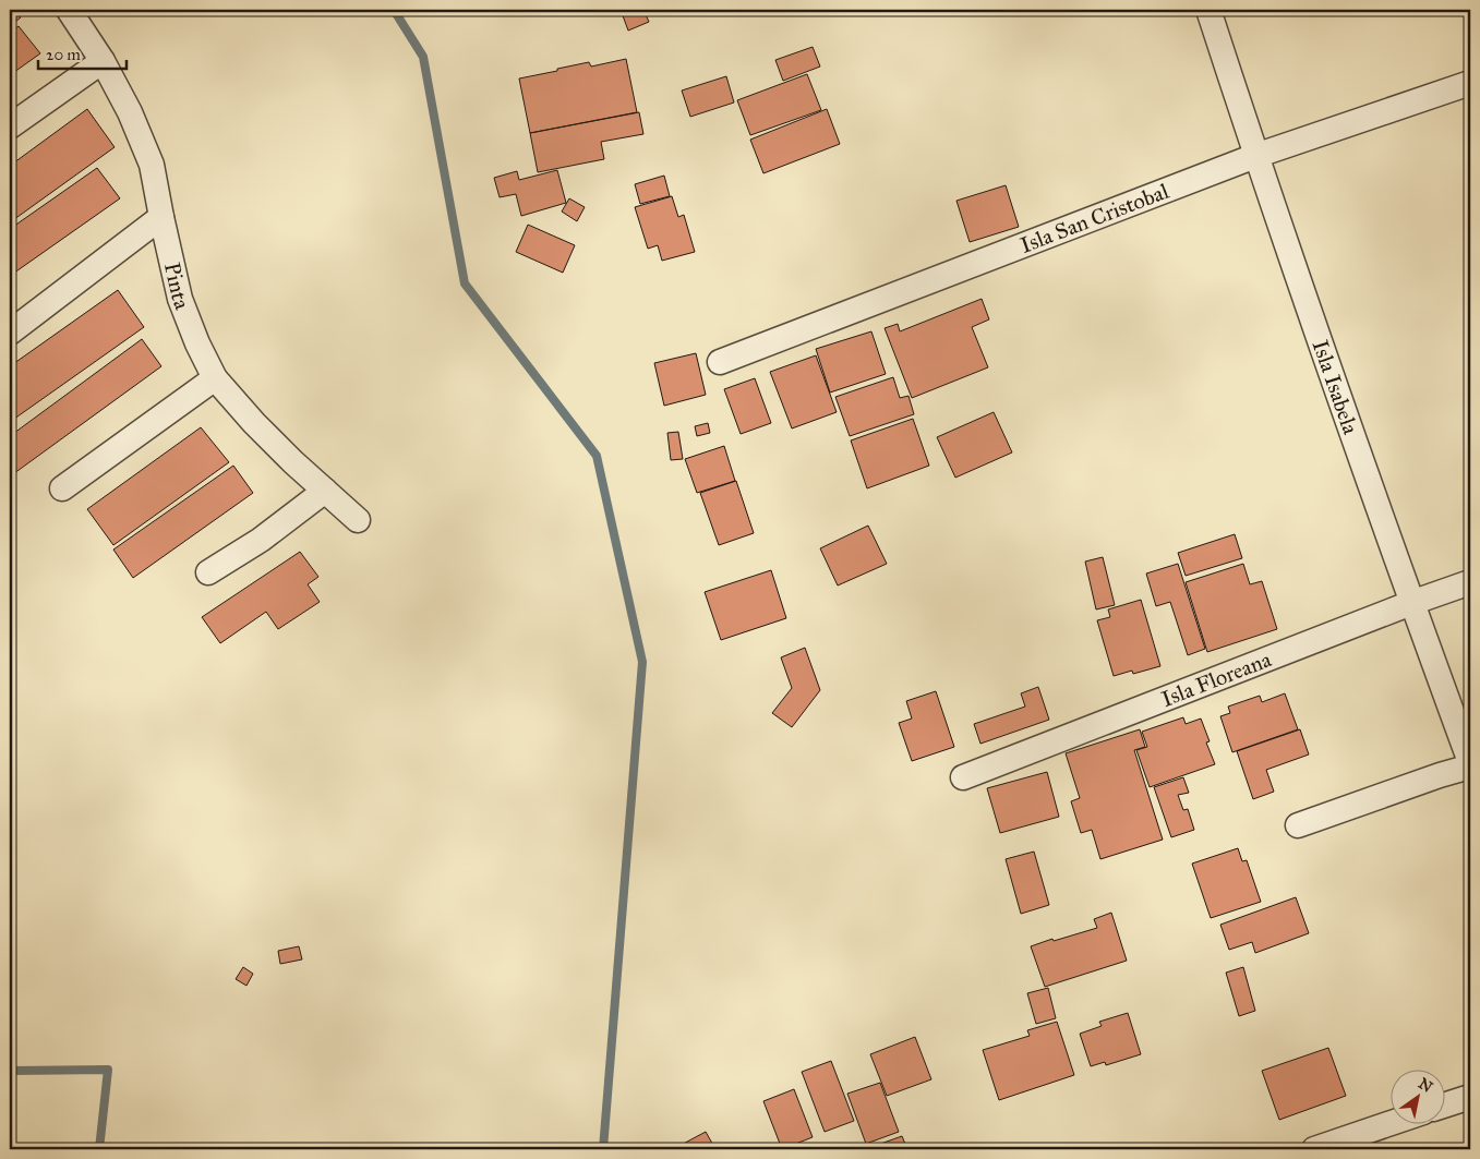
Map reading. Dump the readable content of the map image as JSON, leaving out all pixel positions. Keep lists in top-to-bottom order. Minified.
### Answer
{"streets":{"street":["Isla San Cristobal","Pinta","Isla Isabela","Isla Floreana"]},"crossings":[["Isla San Cristobal","Isla Isabela"],["Isla Isabela","Isla Floreana"]],"scale_bar":"20 m","north":"top right"}
